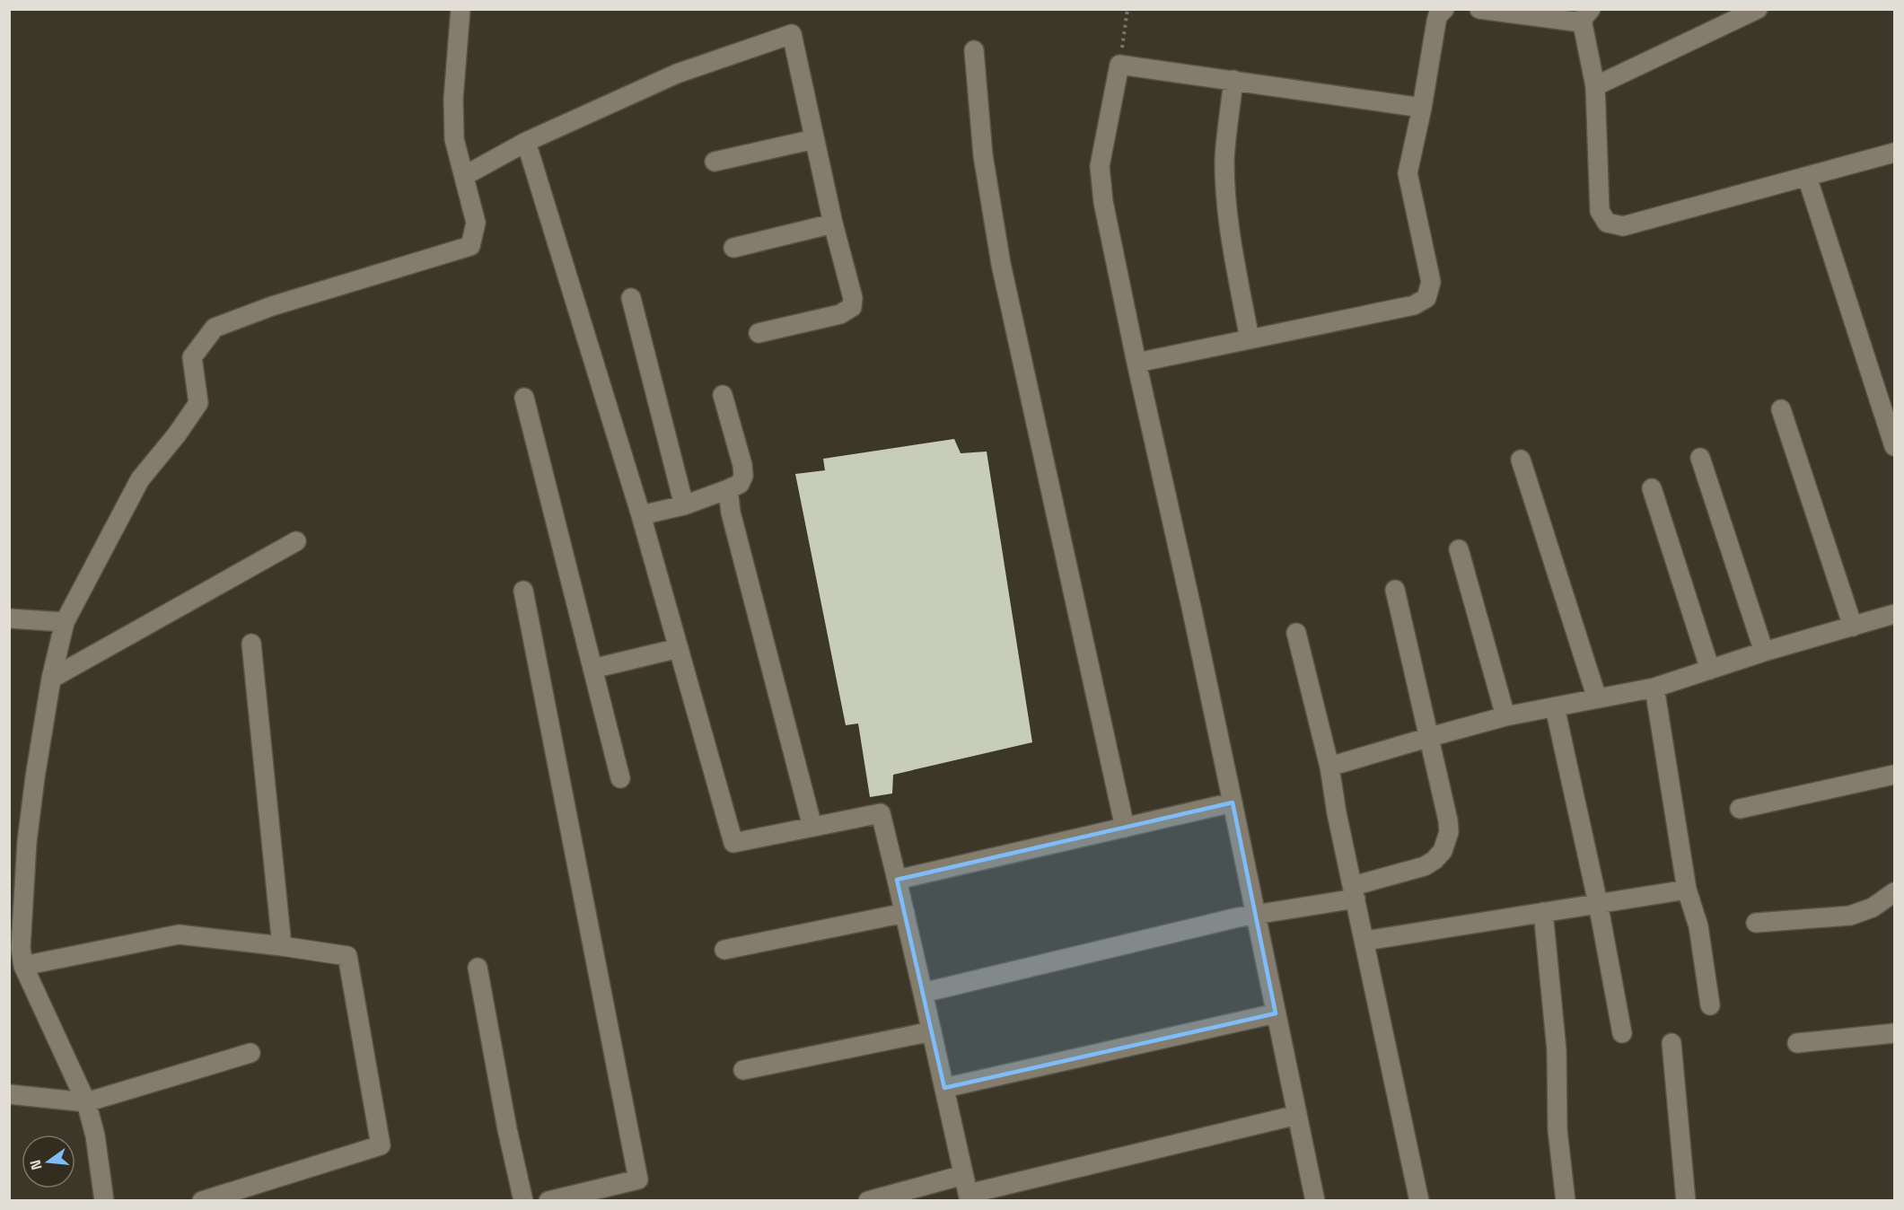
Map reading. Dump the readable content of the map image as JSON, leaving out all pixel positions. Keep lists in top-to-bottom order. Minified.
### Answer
{"north":"left"}
